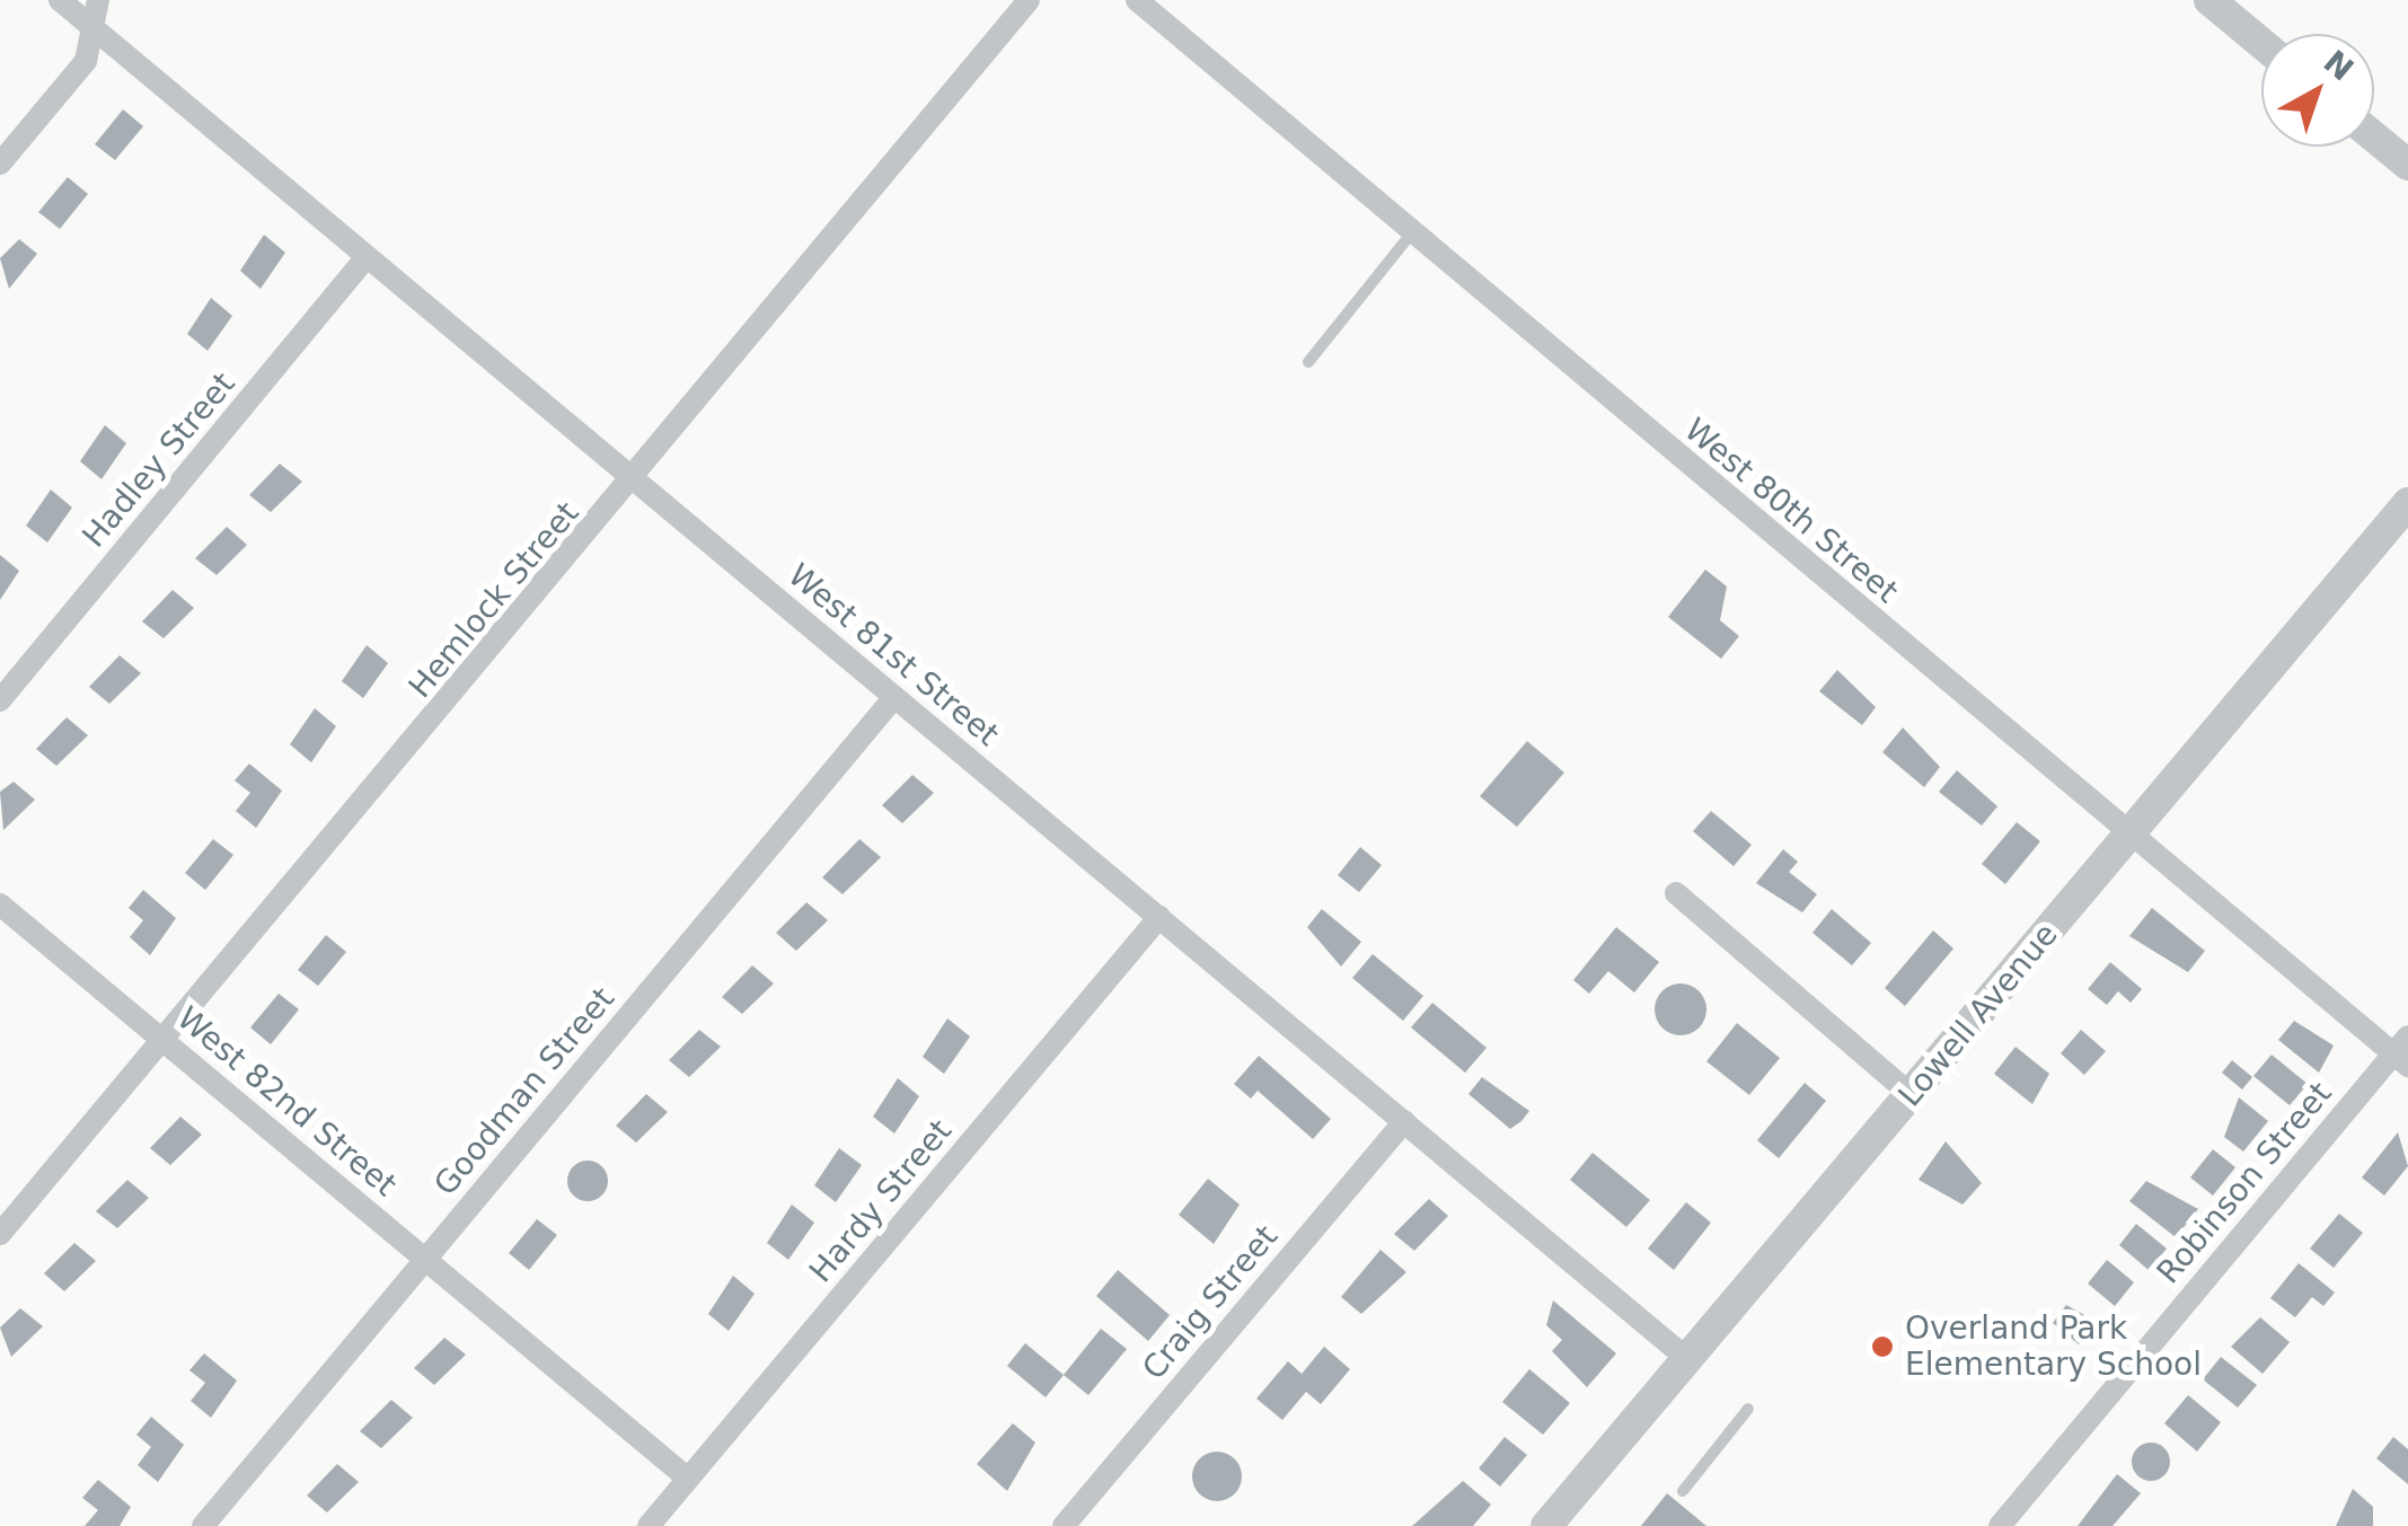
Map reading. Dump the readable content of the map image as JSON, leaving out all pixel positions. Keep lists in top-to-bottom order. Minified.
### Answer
{"streets":{"street":["Hadley Street","West 80th Street","Hemlock Street","West 81st Street","Lowell Avenue","Goodman Street","West 82nd Street","Robinson Street","Hardy Street","Craig Street"]},"crossings":[["Hadley Street","West 81st Street"],["West 80th Street","Lowell Avenue"],["West 80th Street","Robinson Street"],["Hemlock Street","West 81st Street"],["Hemlock Street","West 82nd Street"],["West 81st Street","Lowell Avenue"],["West 81st Street","Goodman Street"],["West 81st Street","Hardy Street"],["West 81st Street","Craig Street"],["Goodman Street","West 82nd Street"],["West 82nd Street","Hardy Street"]],"places":["Overland Park Elementary School"],"north":"top right"}
